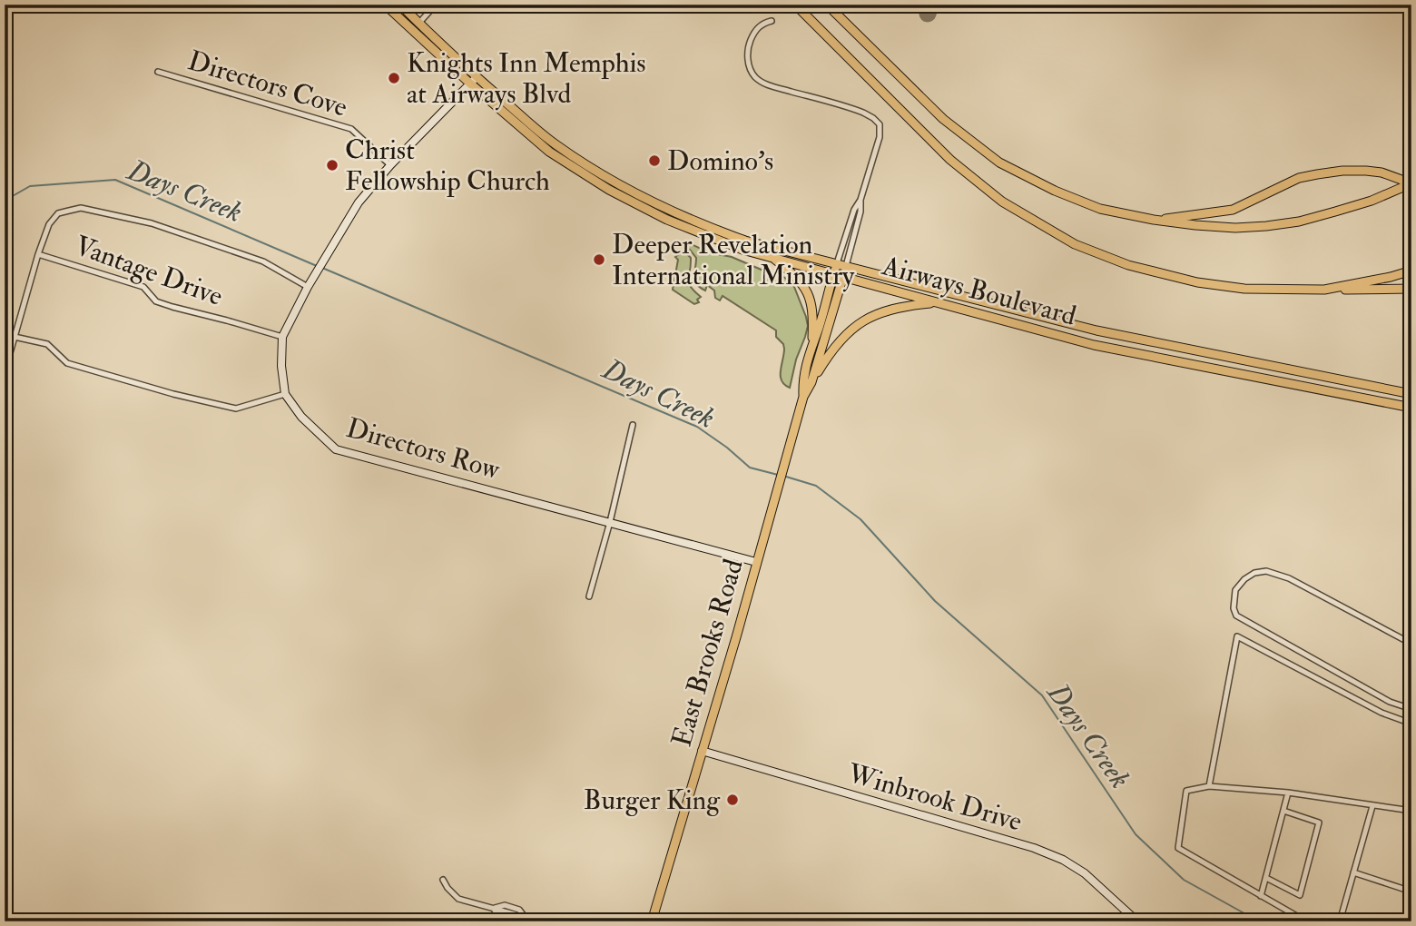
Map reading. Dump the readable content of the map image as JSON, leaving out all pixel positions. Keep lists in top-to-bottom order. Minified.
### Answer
{"streets":{"main road":["Airways Boulevard","East Brooks Road"],"street":["Directors Cove","Vantage Drive","Directors Row","Winbrook Drive"]},"crossings":[["Airways Boulevard","East Brooks Road"],["Directors Row","East Brooks Road"],["East Brooks Road","Winbrook Drive"]],"water":["Days Creek"],"places":["Knights Inn Memphis at Airways Blvd","Domino's","Christ Fellowship Church","Deeper Revelation International Ministry","Burger King"]}
